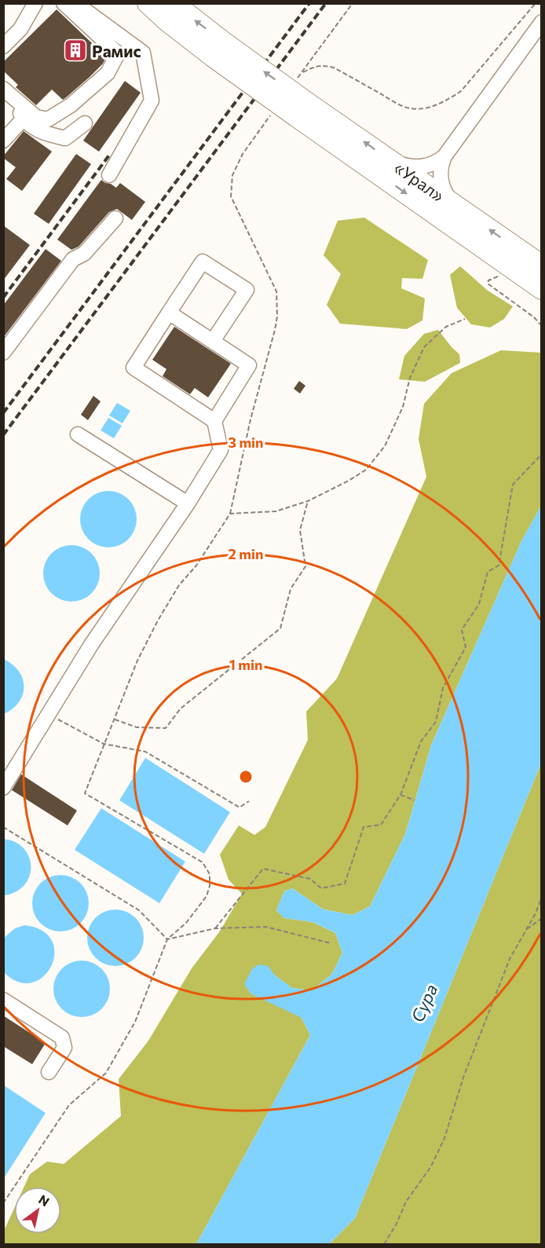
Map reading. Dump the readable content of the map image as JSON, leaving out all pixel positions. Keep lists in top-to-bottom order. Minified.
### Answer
{"streets":{"highway":["«Урал»"]},"water":["Сура"],"places":{"building":["Рамис"]},"north":"top right","rings":["3 min","2 min","1 min"]}
